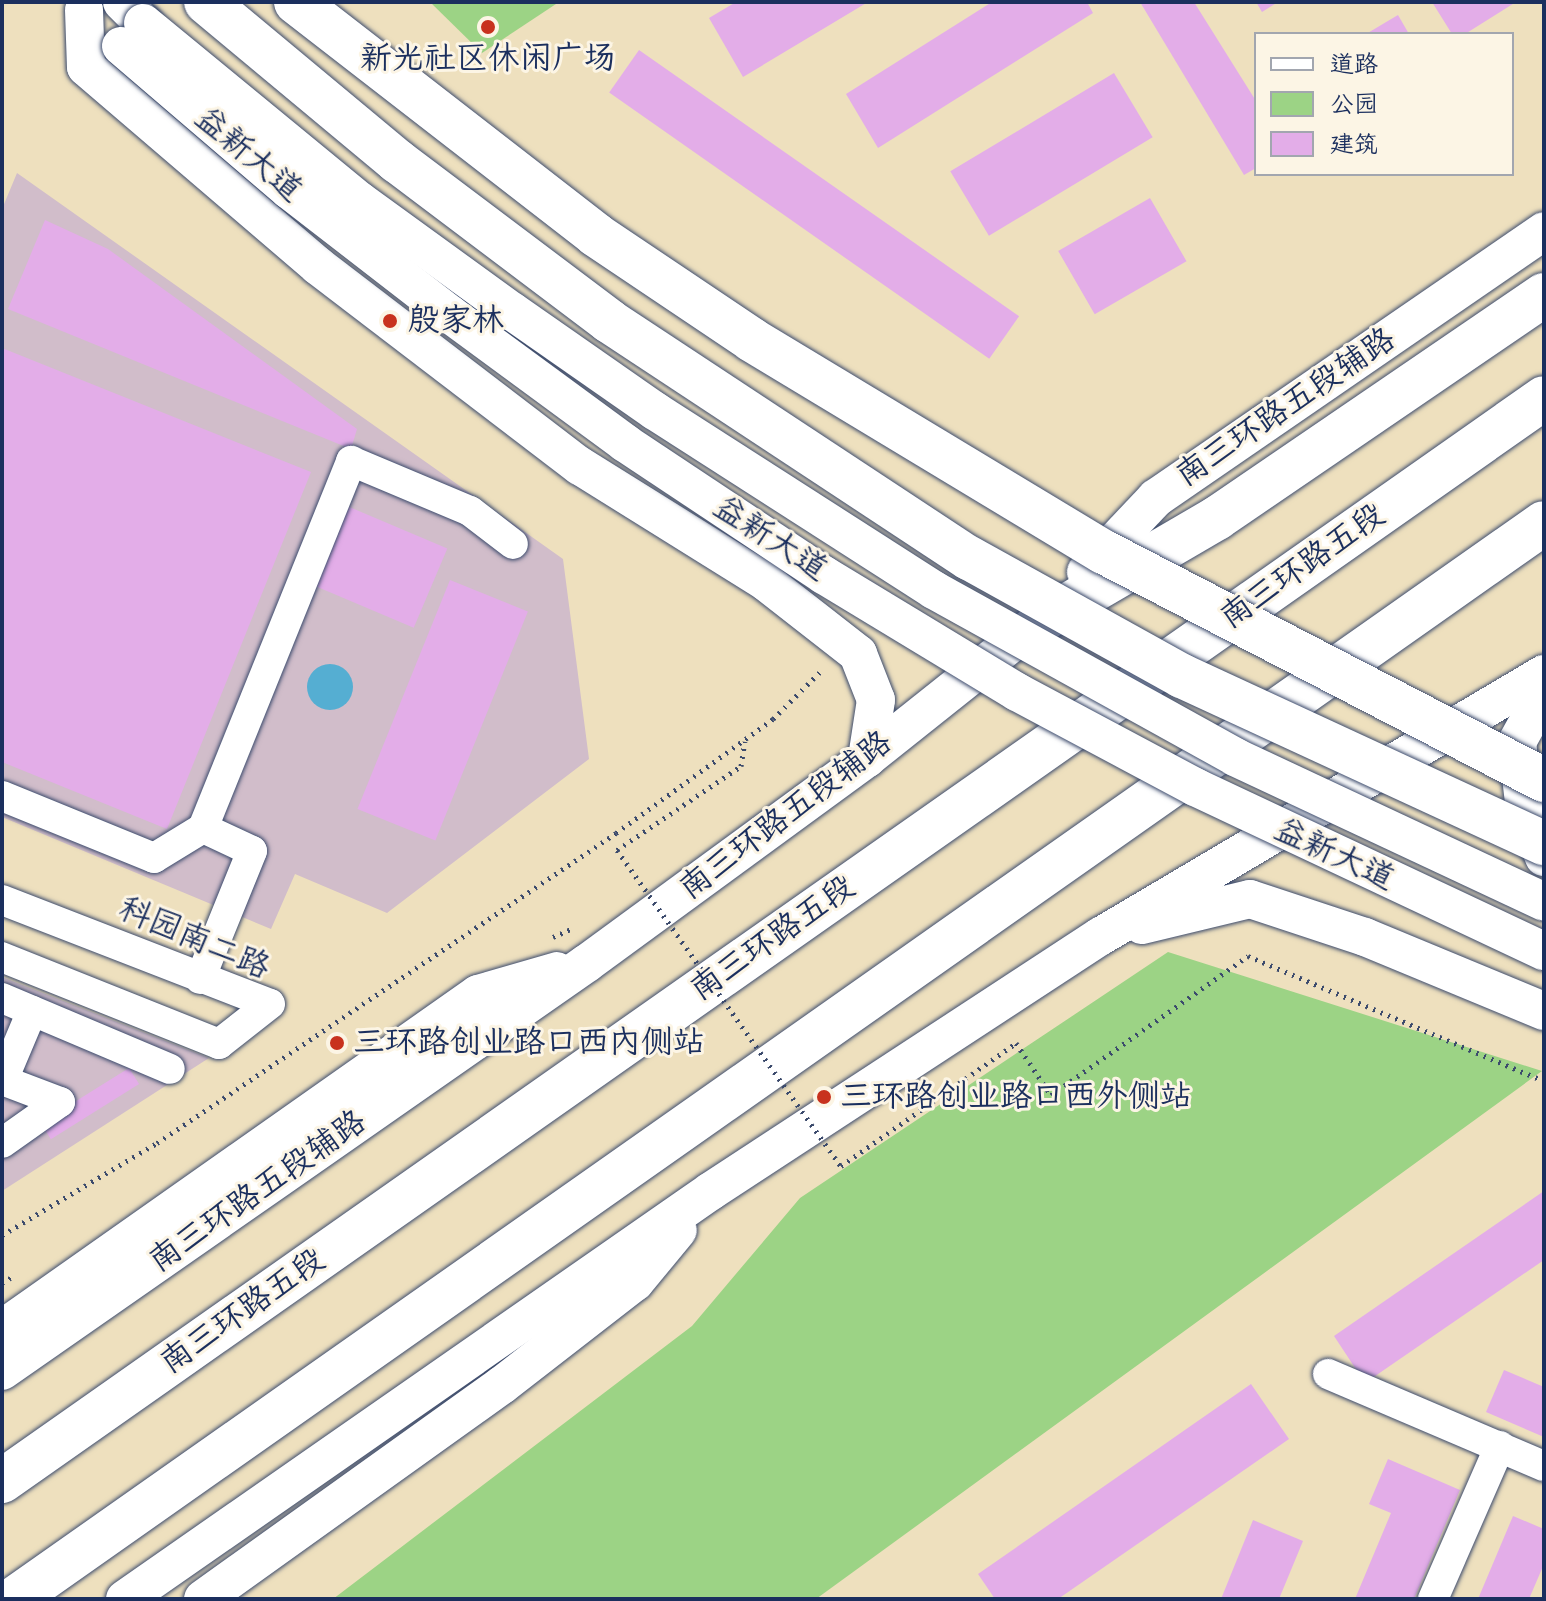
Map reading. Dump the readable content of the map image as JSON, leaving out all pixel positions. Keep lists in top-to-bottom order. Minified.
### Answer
{"streets":{"highway":["南三环路五段"],"main road":["益新大道","南三环路五段辅路"],"street":["科园南二路"]},"places":["新光社区休闲广场","殷家林","三环路创业路口西内侧站","三环路创业路口西外侧站"],"legend":["道路","公园","建筑"]}
